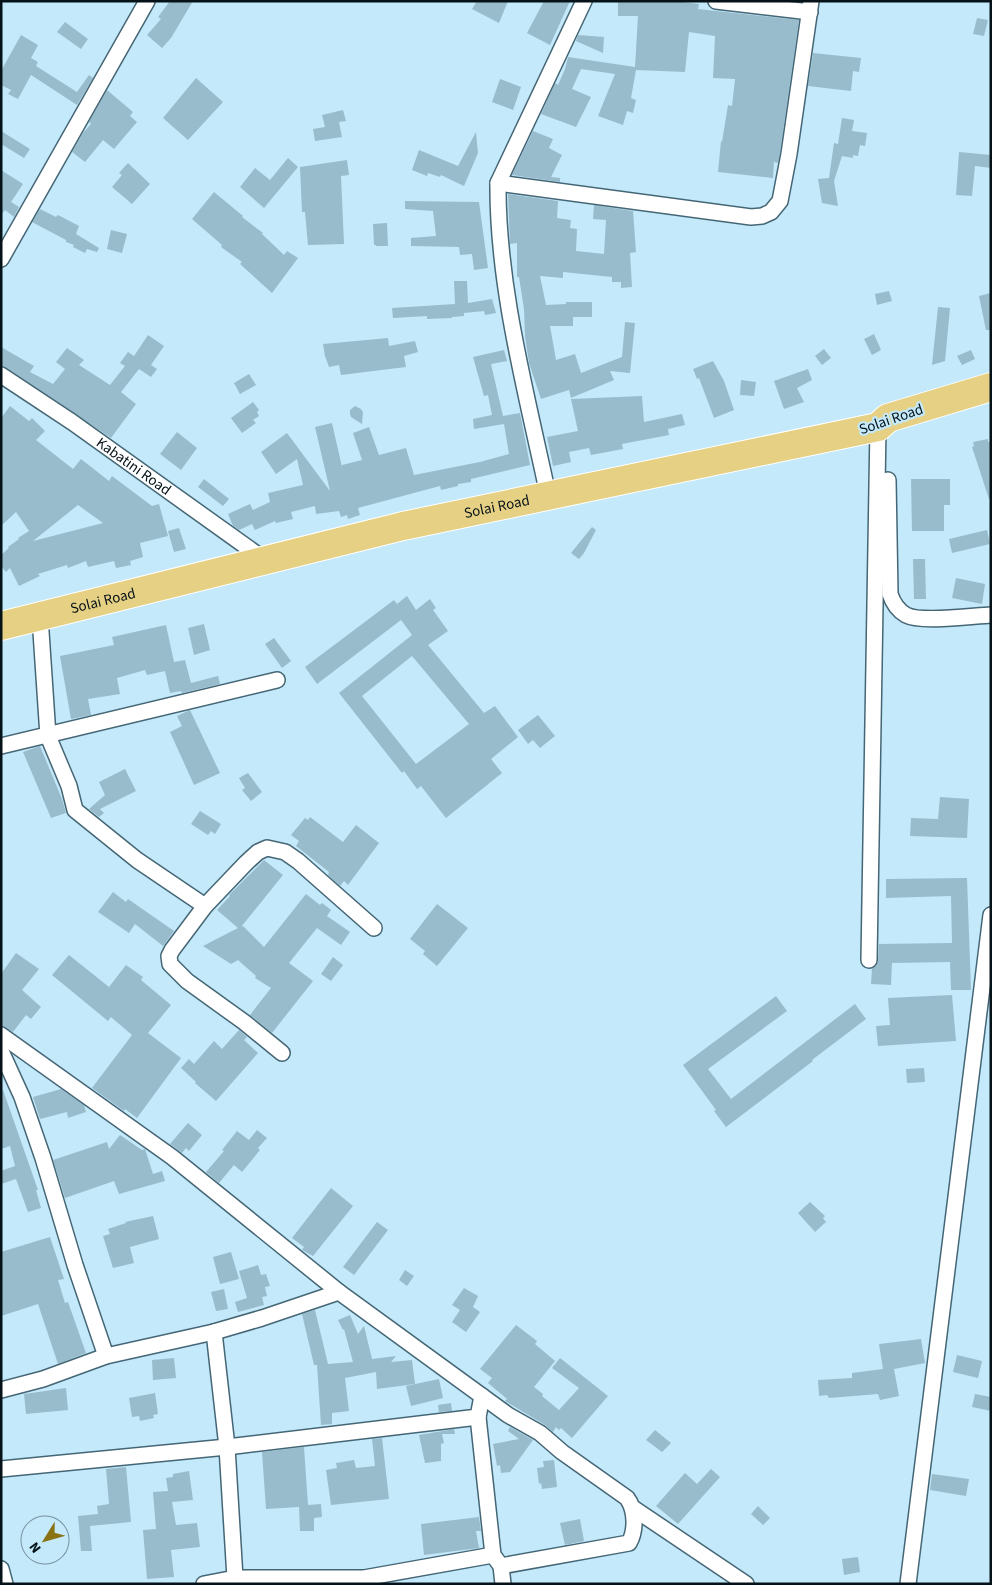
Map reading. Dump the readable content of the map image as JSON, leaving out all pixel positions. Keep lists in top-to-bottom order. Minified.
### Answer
{"streets":{"highway":["Solai Road"],"street":["Kabatini Road"]},"crossings":[["Solai Road","Kabatini Road"]],"north":"bottom left"}
